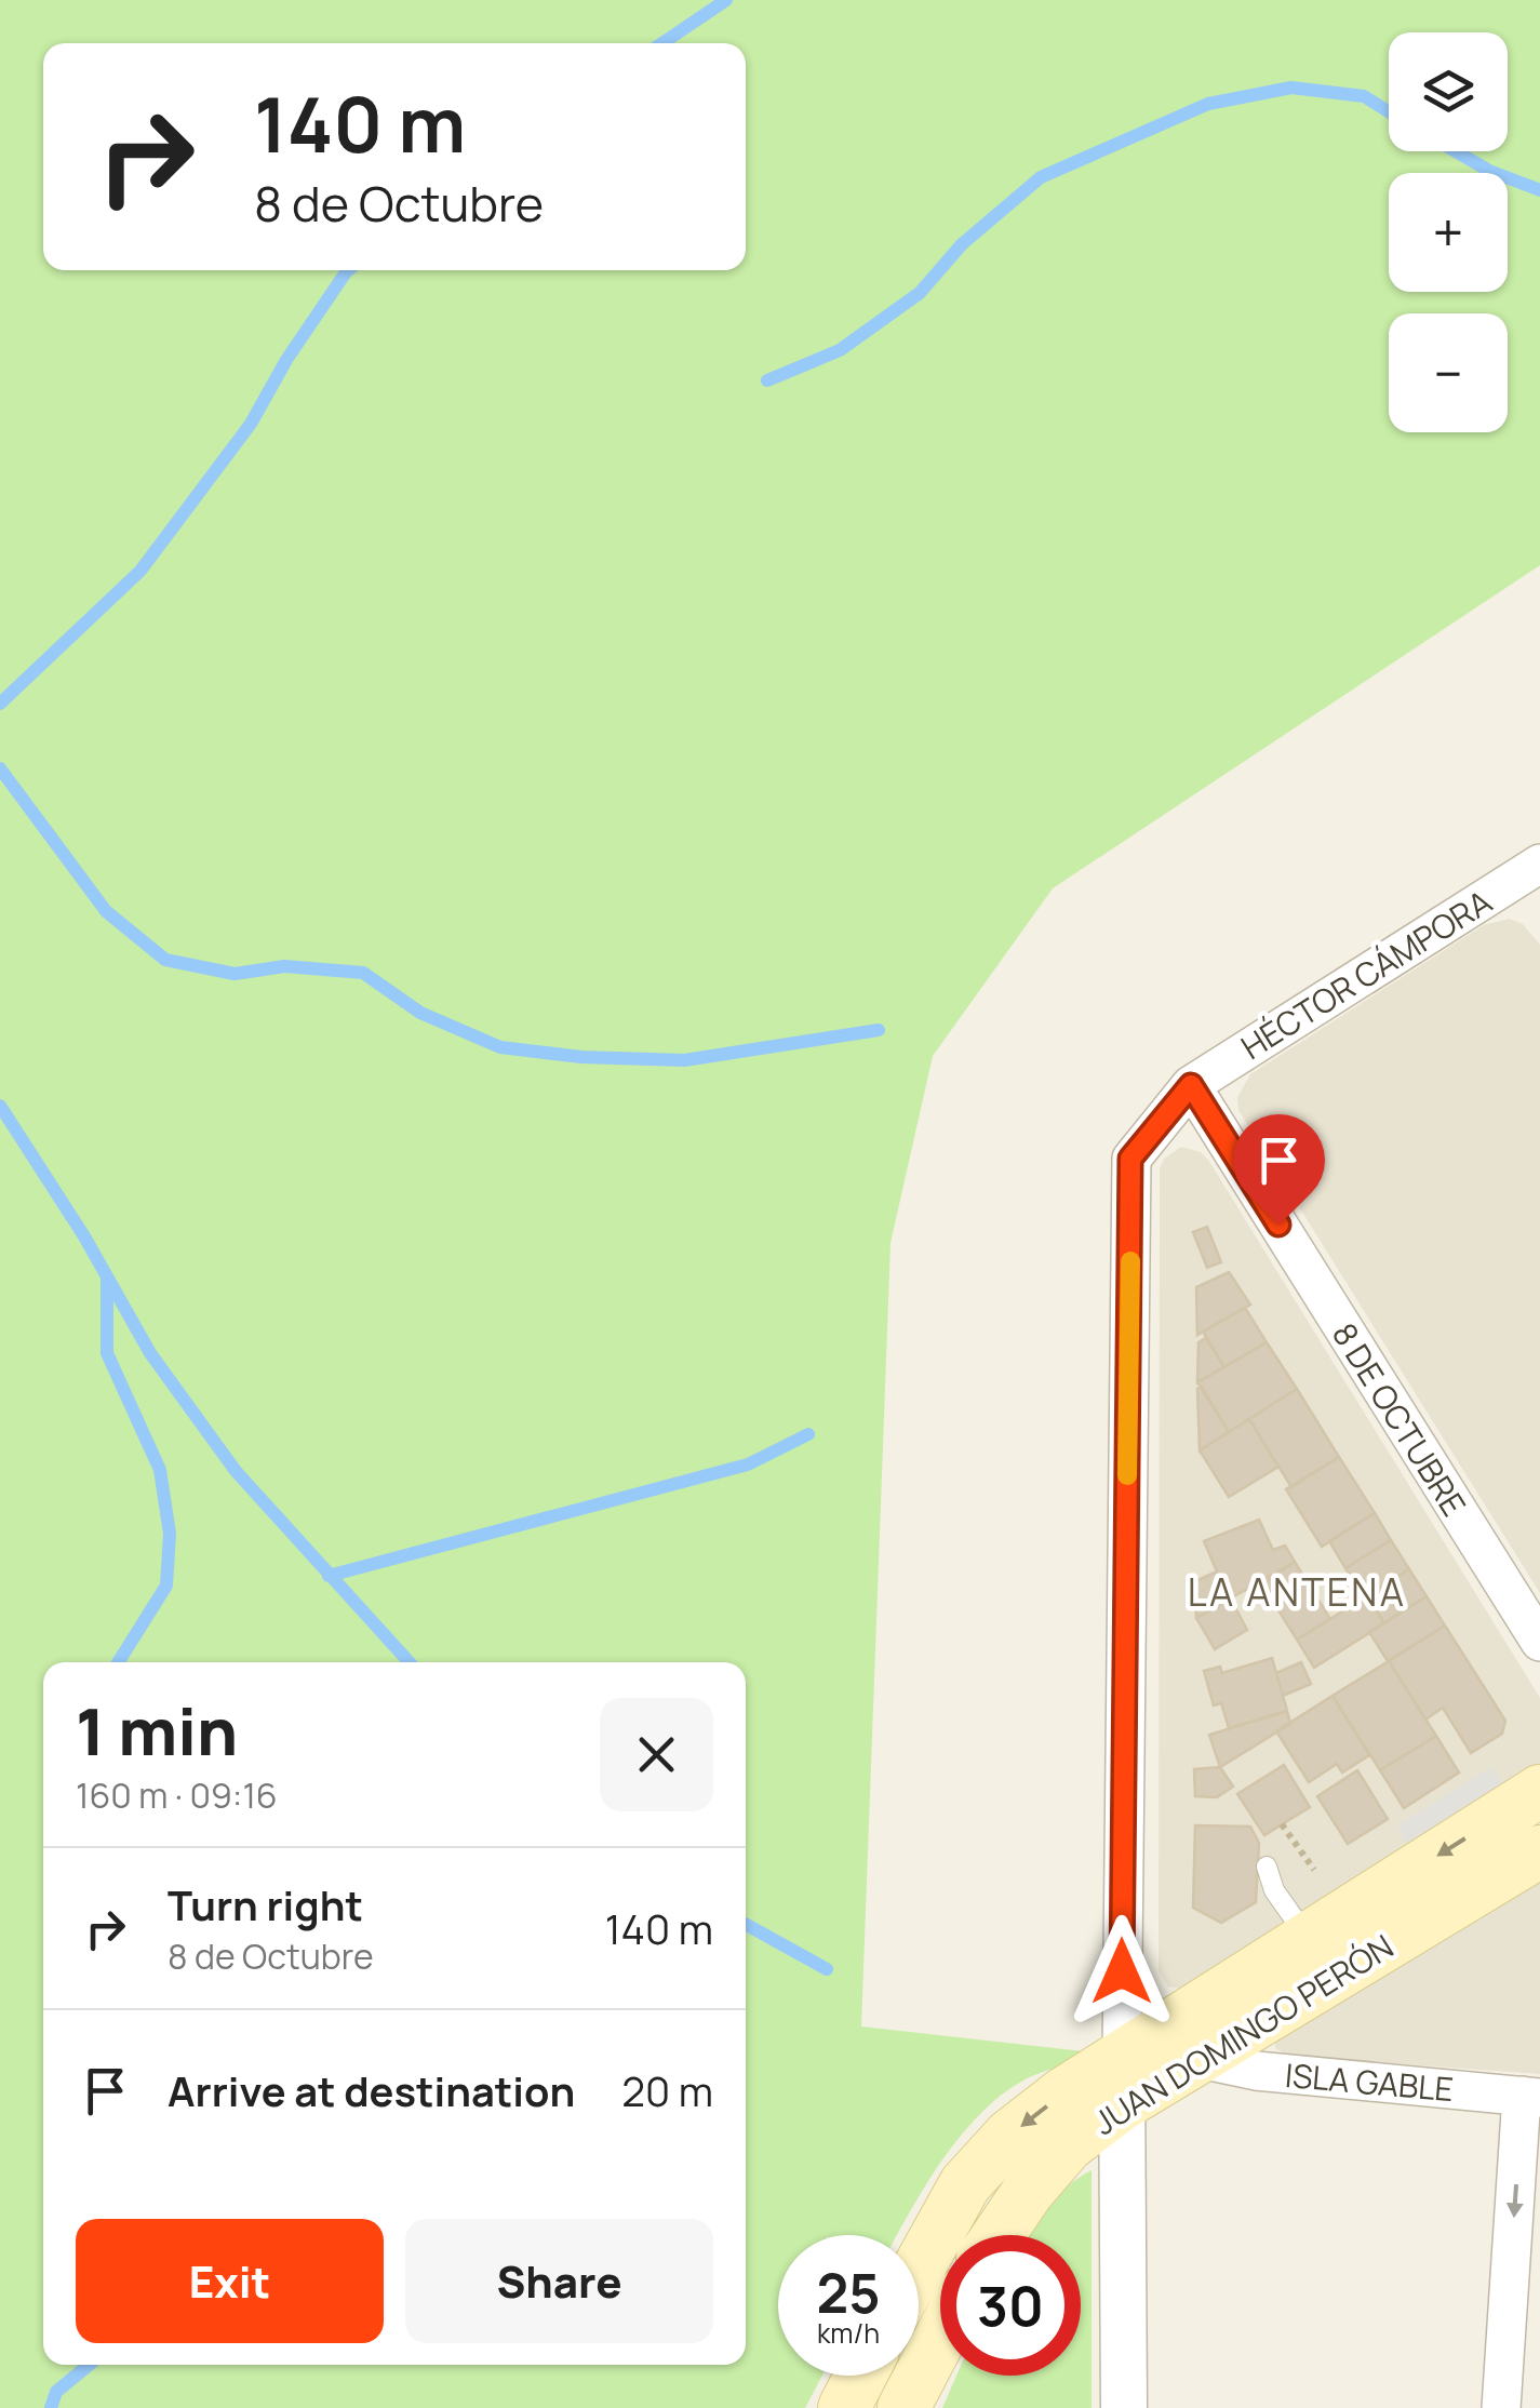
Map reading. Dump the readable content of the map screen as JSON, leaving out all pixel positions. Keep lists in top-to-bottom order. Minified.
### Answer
{"streets":{"main road":["JUAN DOMINGO PERÓN"],"street":["HÉCTOR CÁMPORA","8 DE OCTUBRE","ISLA GABLE"]},"crossings":[["HÉCTOR CÁMPORA","8 DE OCTUBRE"],["HÉCTOR CÁMPORA","JUAN DOMINGO PERÓN"],["JUAN DOMINGO PERÓN","ISLA GABLE"]],"districts":["LA ANTENA"],"page":{"map_buttons":["+","−"],"turn":["140 m","8 de Octubre"],"heading":["1 min","160 m · 09:16"],"list":[{"name":"Turn right","note":"8 de Octubre","value":"140 m"},{"name":"Arrive at destination","value":"20 m"}],"buttons":["Exit","Share"],"speed":"25 km/h","limit":"30"}}
